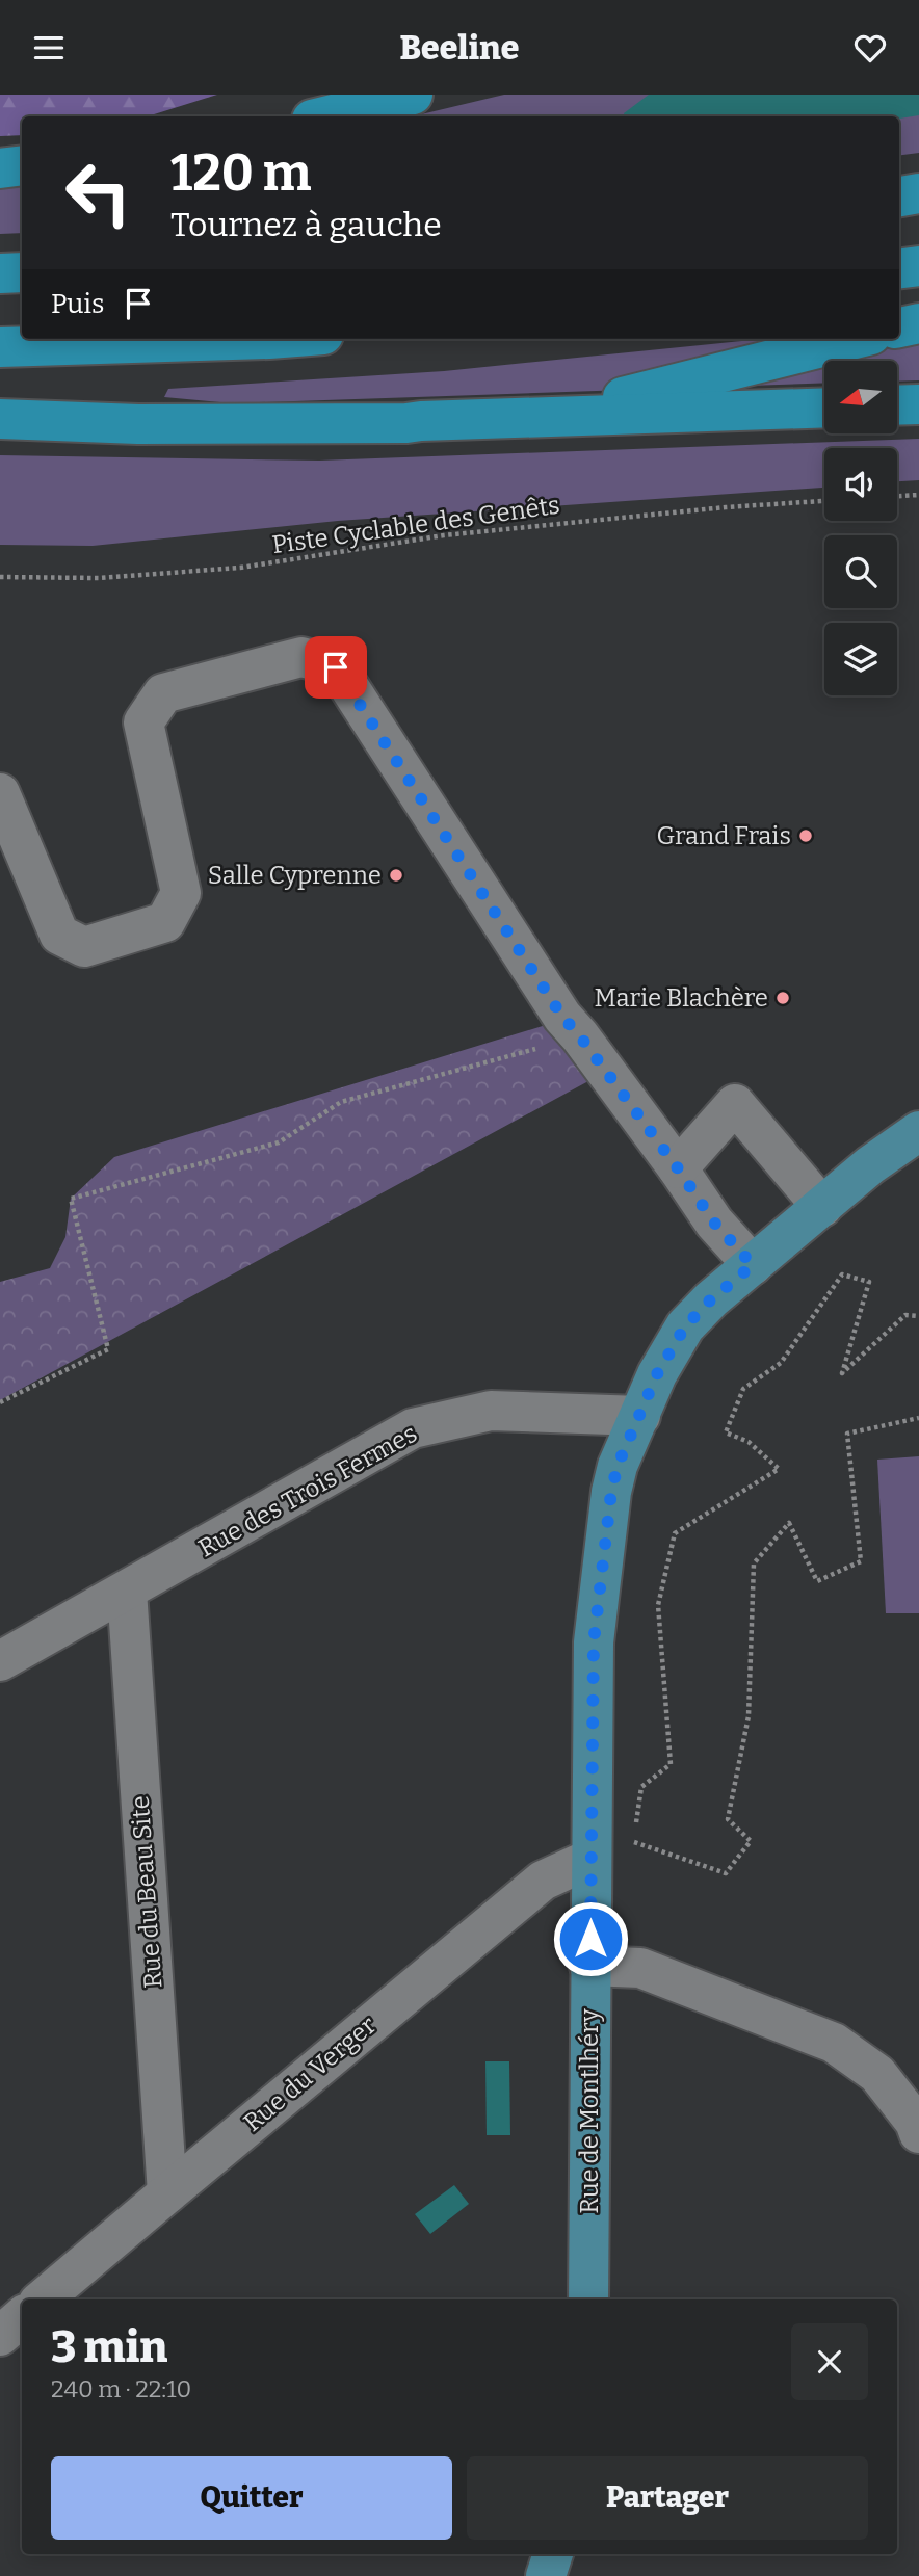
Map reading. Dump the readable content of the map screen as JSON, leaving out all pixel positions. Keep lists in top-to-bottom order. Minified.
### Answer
{"streets":{"main road":["Rue de Montlhéry"],"street":["Rue des Trois Fermes","Rue du Beau Site","Rue du Verger"],"path":["Piste Cyclable des Genêts"]},"crossings":[["Rue des Trois Fermes","Rue du Beau Site"],["Rue des Trois Fermes","Rue de Montlhéry"],["Rue du Beau Site","Rue du Verger"],["Rue du Verger","Rue de Montlhéry"]],"places":["Grand Frais","Salle Cyprenne","Marie Blachère"],"north":"left","page":{"header":"Beeline","turn":["120 m","Tournez à gauche"],"then":"Puis","heading":["3 min","240 m · 22:10"],"buttons":["Quitter","Partager"]}}
